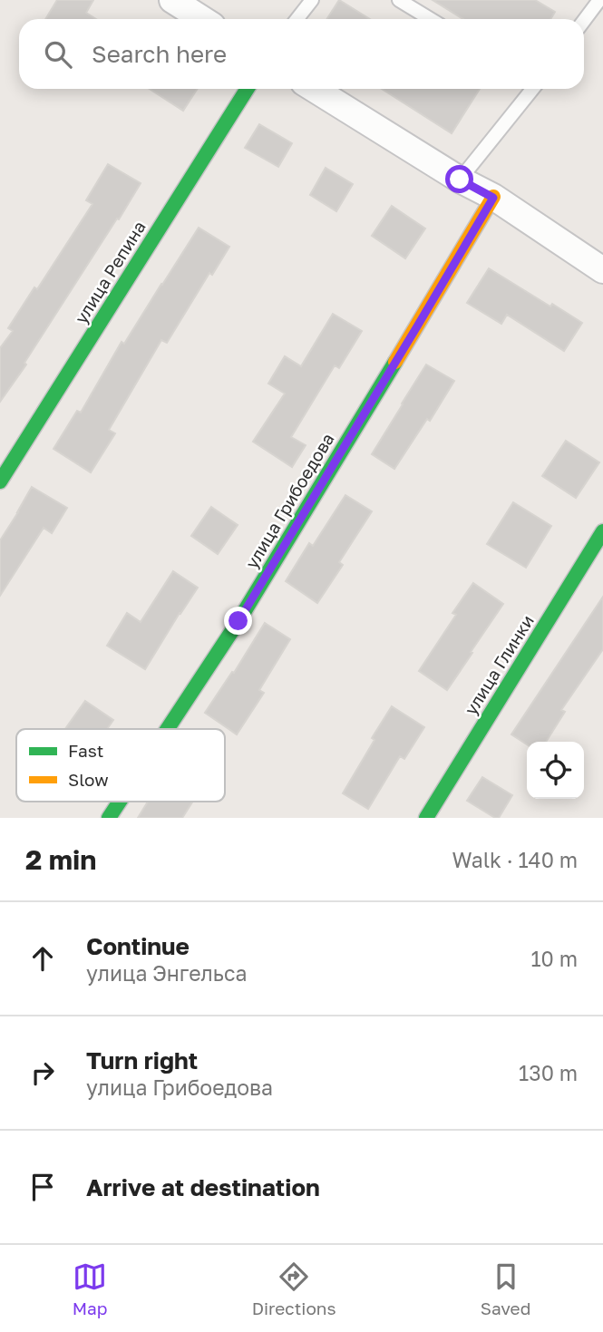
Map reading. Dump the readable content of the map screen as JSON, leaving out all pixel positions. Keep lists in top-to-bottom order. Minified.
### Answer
{"streets":{"street":["улица Репина","улица Грибоедова","улица Глинки"]},"legend":["Fast","Slow"],"page":{"search":"Search here","heading":["2 min","Walk · 140 m"],"list":[["Continue","улица Энгельса","10 m"],["Turn right","улица Грибоедова","130 m"],"Arrive at destination"],"nav":["Map","Directions","Saved"]}}
